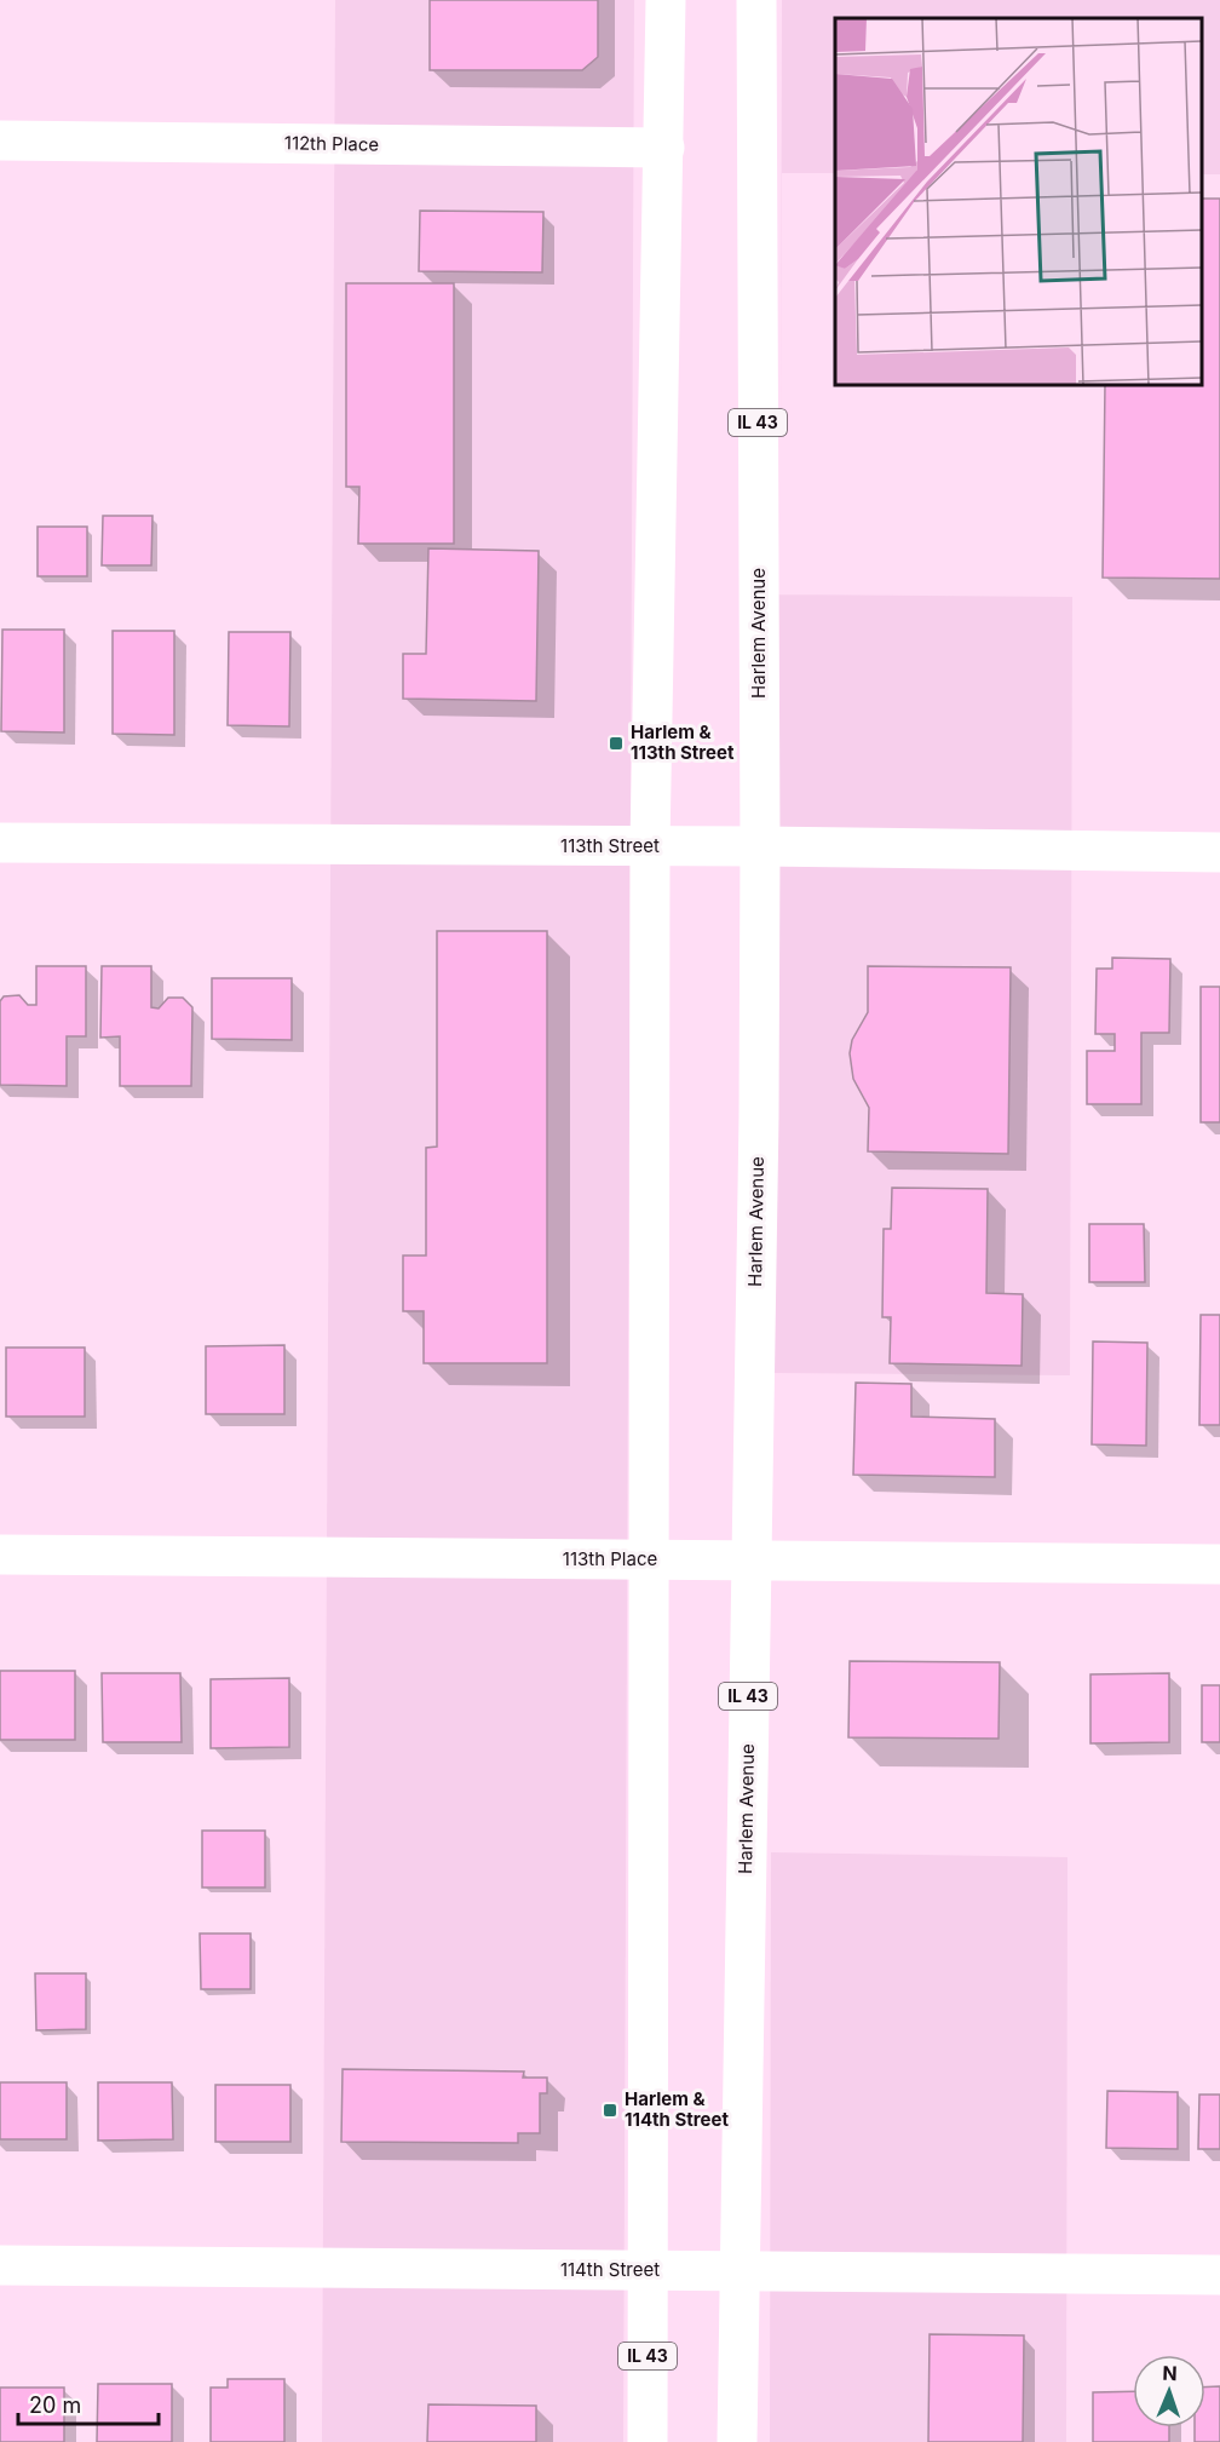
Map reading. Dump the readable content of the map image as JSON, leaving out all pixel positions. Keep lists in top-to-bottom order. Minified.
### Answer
{"streets":{"main road":["112th Place","IL 43","Harlem Avenue","113th Street","113th Place","114th Street"]},"crossings":[["112th Place","IL 43"],["IL 43","113th Street"],["IL 43","113th Place"],["IL 43","114th Street"],["Harlem Avenue","113th Street"],["Harlem Avenue","113th Place"],["Harlem Avenue","114th Street"]],"places":{"transit":["Harlem & 113th Street","Harlem & 114th Street"]},"scale_bar":"20 m","north":"top"}
